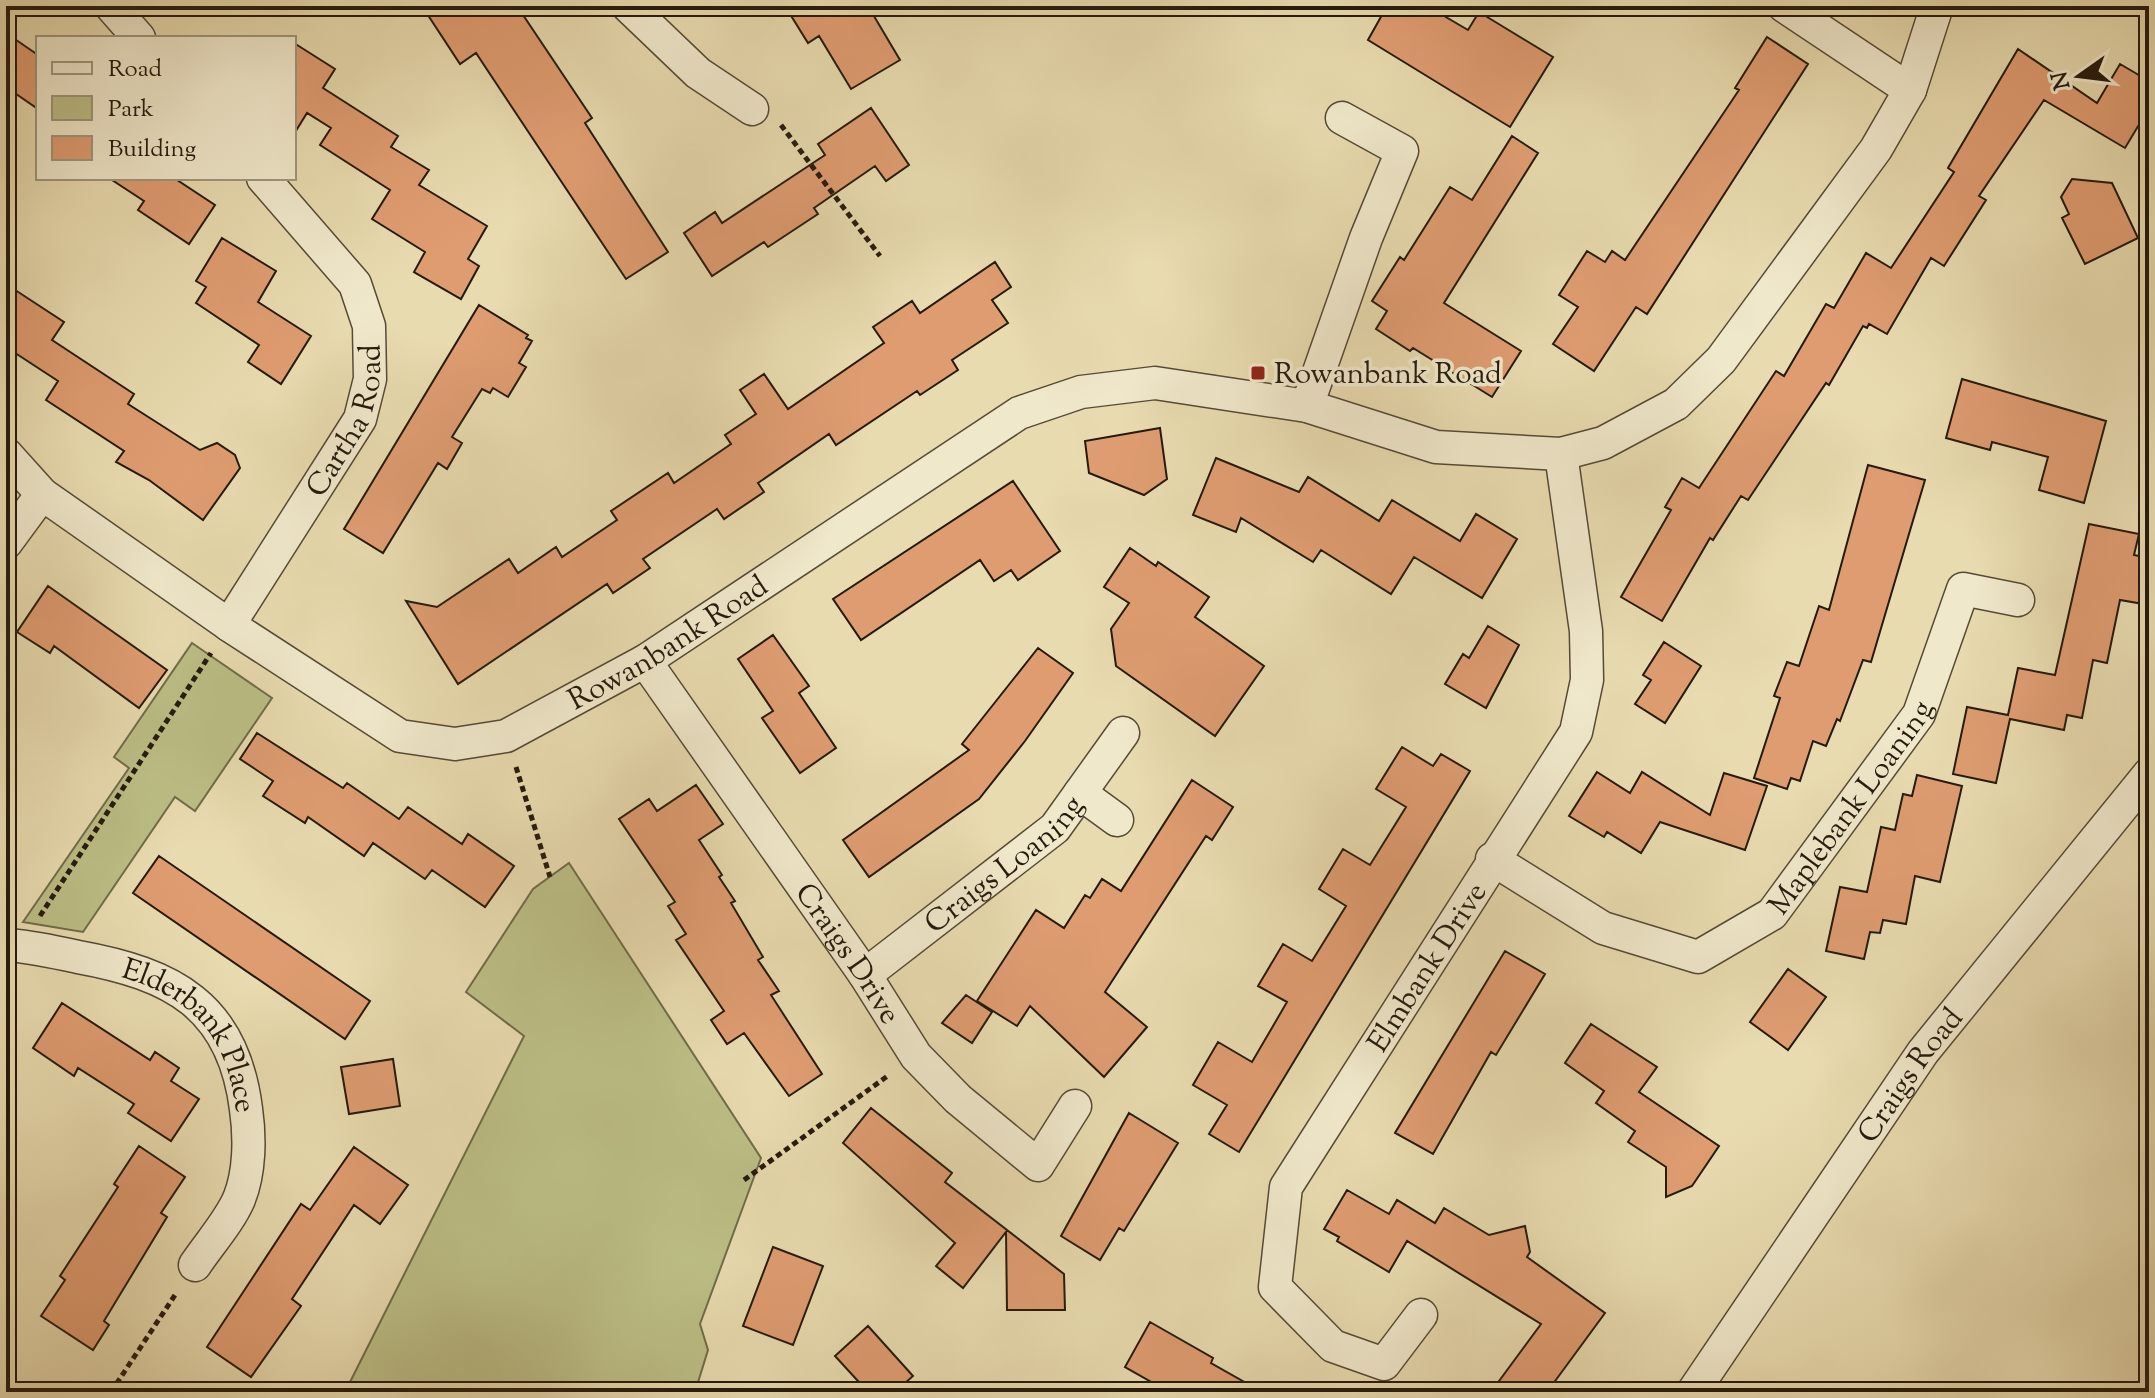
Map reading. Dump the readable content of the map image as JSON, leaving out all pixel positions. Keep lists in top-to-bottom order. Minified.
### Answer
{"streets":{"street":["Cartha Road","Rowanbank Road","Maplebank Loaning","Craigs Loaning","Craigs Drive","Elmbank Drive","Elderbank Place","Craigs Road"]},"crossings":[["Cartha Road","Rowanbank Road"],["Rowanbank Road","Craigs Drive"],["Rowanbank Road","Elmbank Drive"],["Maplebank Loaning","Elmbank Drive"],["Craigs Loaning","Craigs Drive"]],"places":{"transit":["Rowanbank Road"]},"legend":["Road","Park","Building"],"north":"left"}
